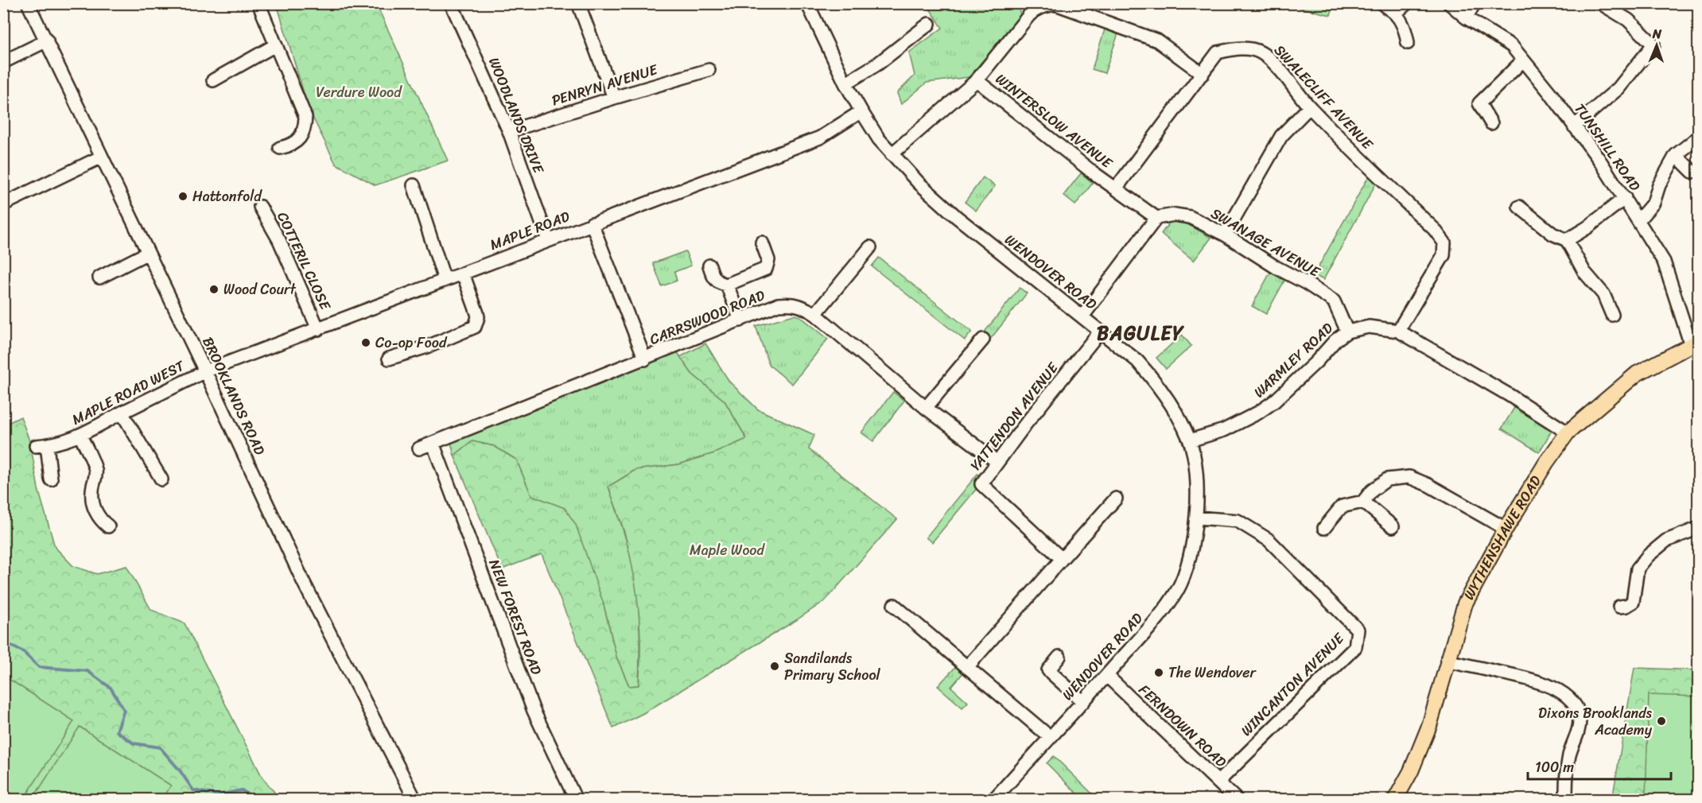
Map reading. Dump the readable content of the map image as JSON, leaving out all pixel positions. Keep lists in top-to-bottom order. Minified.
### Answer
{"streets":{"main road":["WYTHENSHAWE ROAD"],"street":["PENRYN AVENUE","SWALECLIFF AVENUE","WOODLANDS DRIVE","WINTERSLOW AVENUE","TUNSHILL ROAD","MAPLE ROAD","SWANAGE AVENUE","COTTERIL CLOSE","WENDOVER ROAD","CARRSWOOD ROAD","WARMLEY ROAD","MAPLE ROAD WEST","BROOKLANDS ROAD","YATTENDON AVENUE","NEW FOREST ROAD","WINCANTON AVENUE","FERNDOWN ROAD"]},"crossings":[["PENRYN AVENUE","WOODLANDS DRIVE"],["SWALECLIFF AVENUE","WINTERSLOW AVENUE"],["SWALECLIFF AVENUE","WARMLEY ROAD"],["WOODLANDS DRIVE","MAPLE ROAD"],["WINTERSLOW AVENUE","SWANAGE AVENUE"],["WINTERSLOW AVENUE","WENDOVER ROAD"],["TUNSHILL ROAD","WYTHENSHAWE ROAD"],["MAPLE ROAD","COTTERIL CLOSE"],["MAPLE ROAD","WENDOVER ROAD"],["MAPLE ROAD","MAPLE ROAD WEST"],["MAPLE ROAD","BROOKLANDS ROAD"],["SWANAGE AVENUE","WARMLEY ROAD"],["WENDOVER ROAD","WARMLEY ROAD"],["WENDOVER ROAD","YATTENDON AVENUE"],["WENDOVER ROAD","WINCANTON AVENUE"],["WENDOVER ROAD","FERNDOWN ROAD"],["CARRSWOOD ROAD","YATTENDON AVENUE"],["CARRSWOOD ROAD","NEW FOREST ROAD"],["WARMLEY ROAD","WYTHENSHAWE ROAD"],["MAPLE ROAD WEST","BROOKLANDS ROAD"],["WINCANTON AVENUE","FERNDOWN ROAD"]],"districts":["BAGULEY"],"parks":["Verdure Wood","Maple Wood"],"places":["Hattonfold","Wood Court","Co-op Food","Sandilands Primary School","The Wendover","Dixons Brooklands Academy"],"scale_bar":"100 m","north":"top"}
